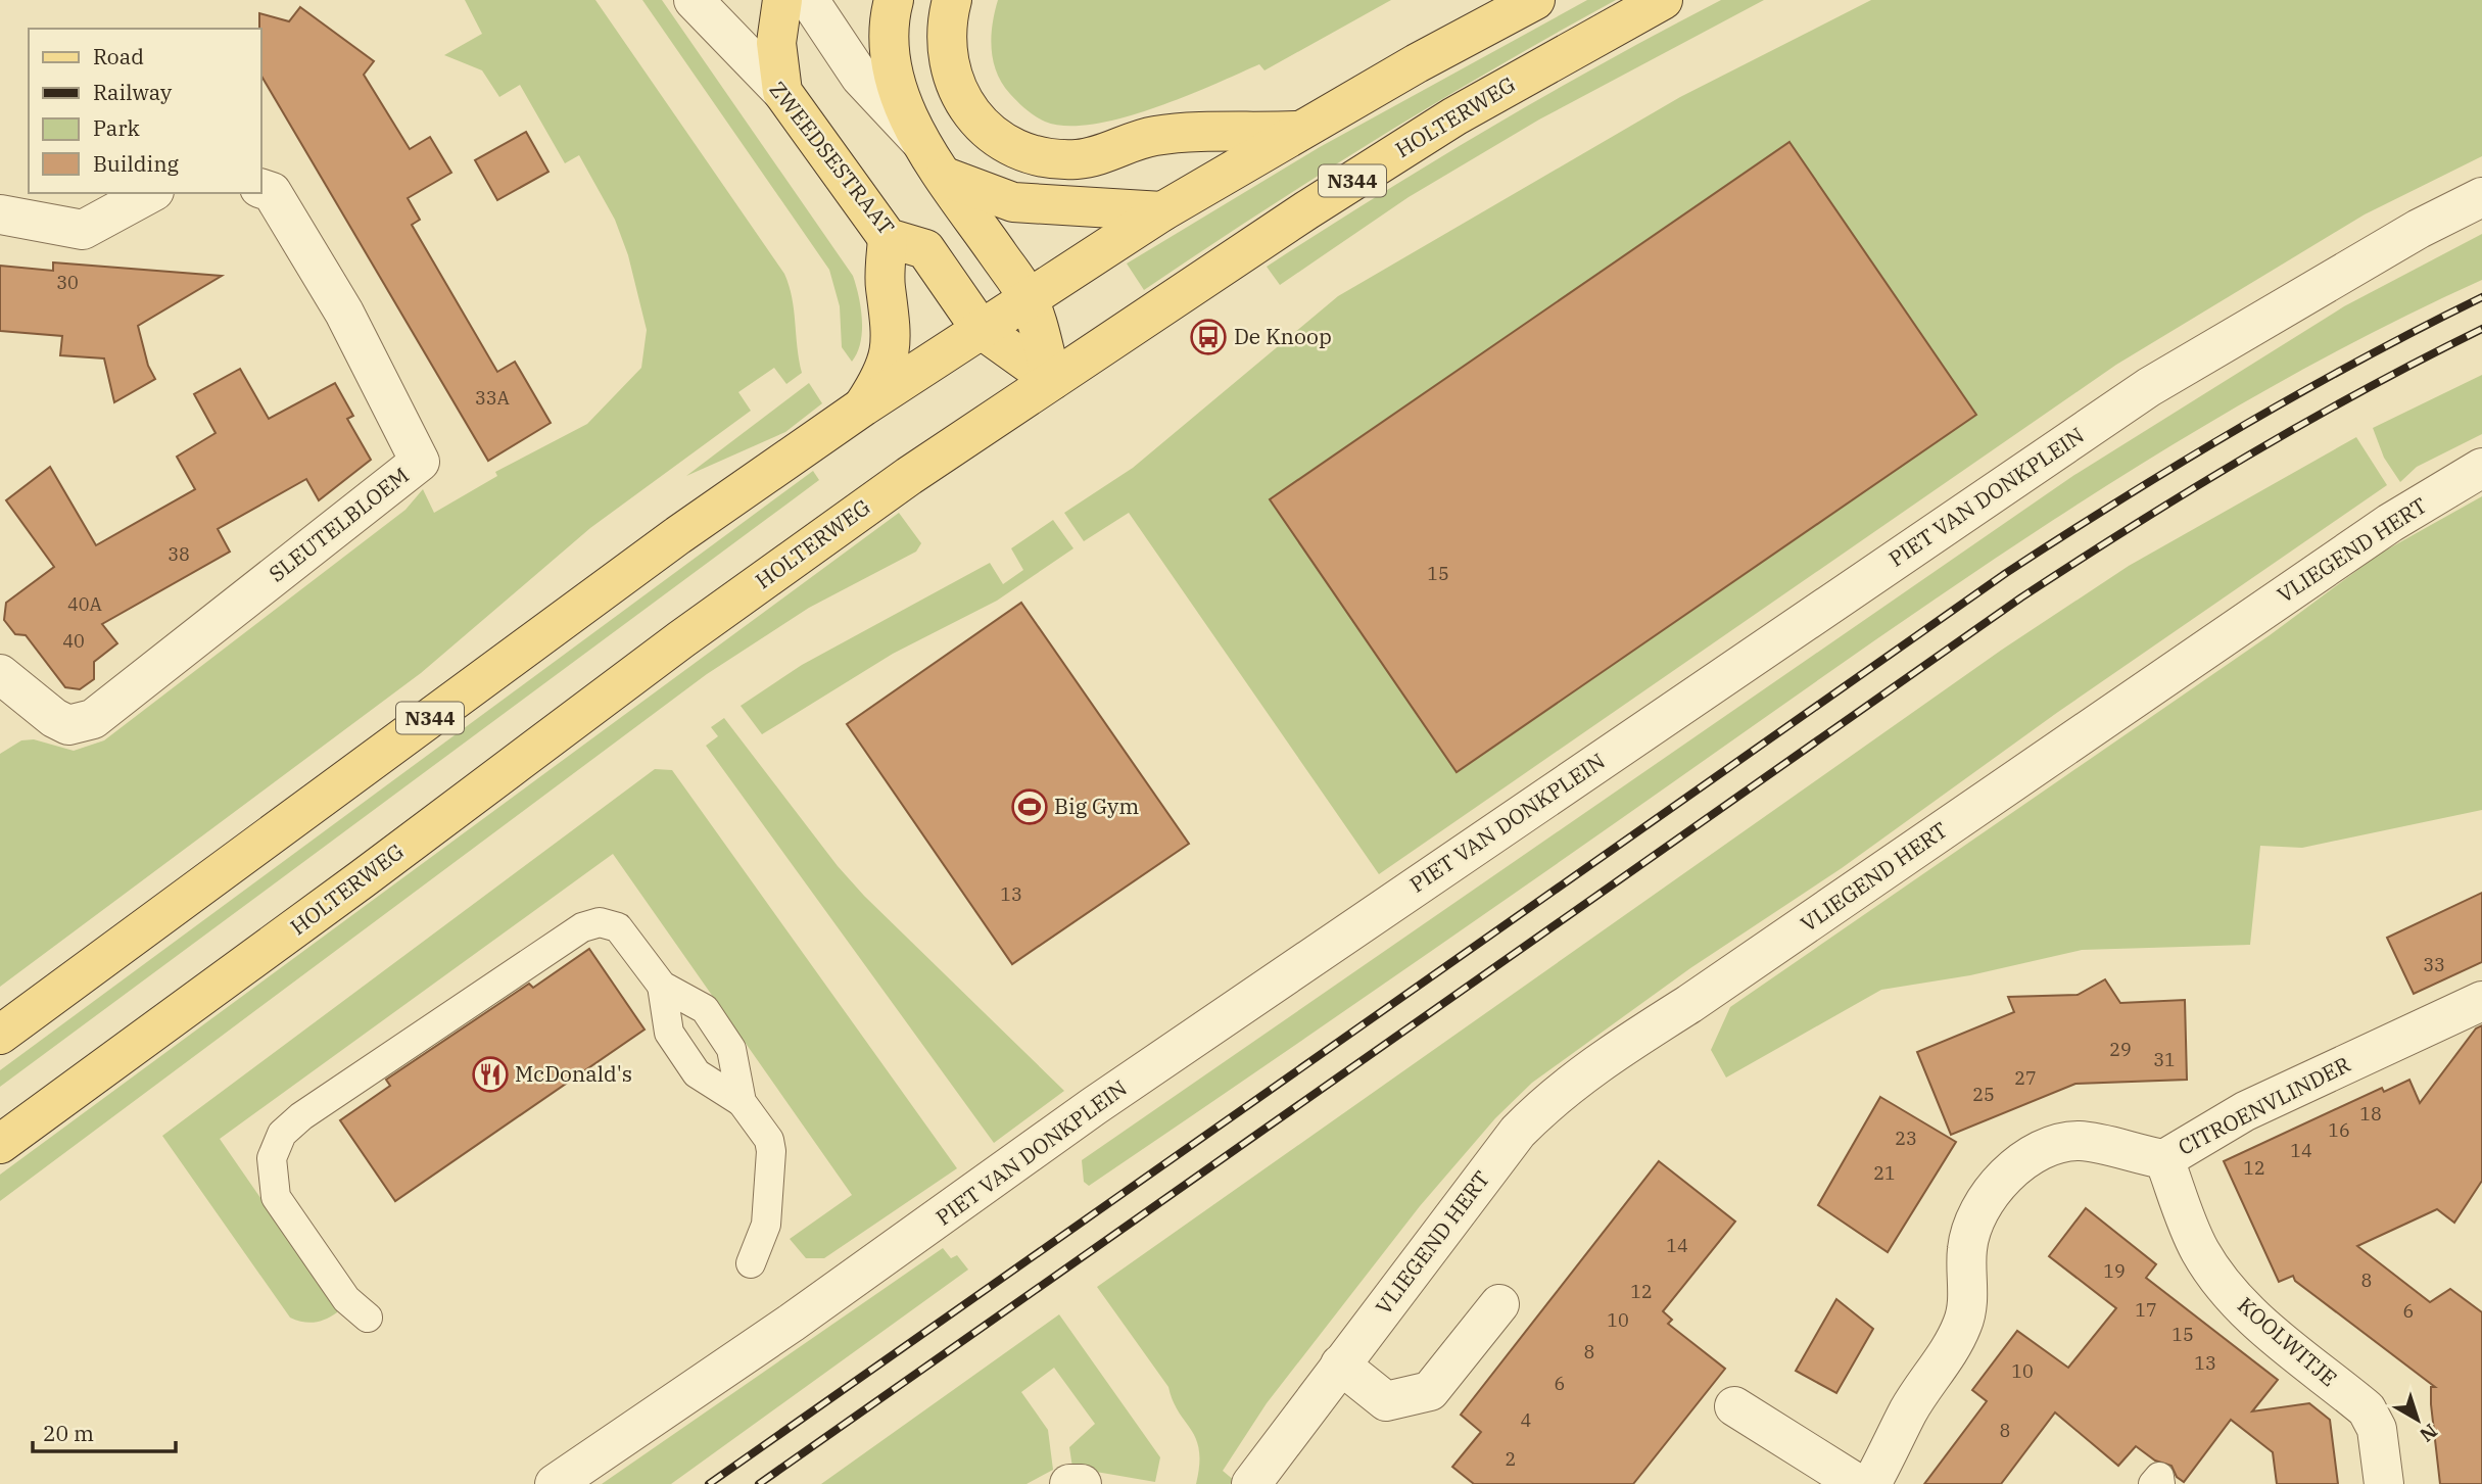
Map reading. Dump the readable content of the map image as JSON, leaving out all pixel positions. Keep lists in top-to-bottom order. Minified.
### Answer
{"streets":{"main road":["HOLTERWEG","ZWEEDSESTRAAT","N344"],"street":["PIET VAN DONKPLEIN","SLEUTELBLOEM","VLIEGEND HERT","CITROENVLINDER","KOOLWITJE"]},"crossings":[["HOLTERWEG","ZWEEDSESTRAAT"],["ZWEEDSESTRAAT","N344"],["CITROENVLINDER","KOOLWITJE"]],"places":{"bus stop":["De Knoop"],"sports":["Big Gym"],"restaurant":["McDonald's"]},"house_numbers":["30","33A","38","15","40A","40","13","33","29","31","27","25","18","16","23","14","12","21","14","19","8","12","17","6","10","15","8","13","10","6","4","8","2"],"legend":["Road","Railway","Park","Building"],"scale_bar":"20 m","north":"bottom right"}
